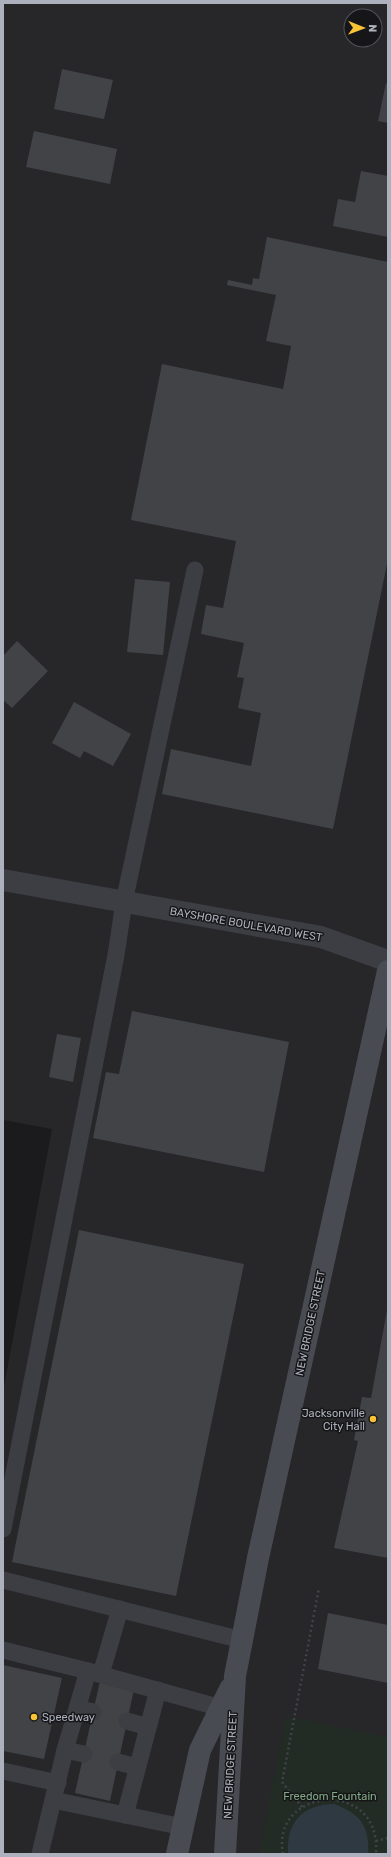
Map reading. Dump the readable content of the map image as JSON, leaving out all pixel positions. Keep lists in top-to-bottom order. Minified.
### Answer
{"streets":{"main road":["NEW BRIDGE STREET"],"street":["BAYSHORE BOULEVARD WEST"]},"parks":["Freedom Fountain"],"places":["Jacksonville City Hall","Speedway"],"north":"right"}
